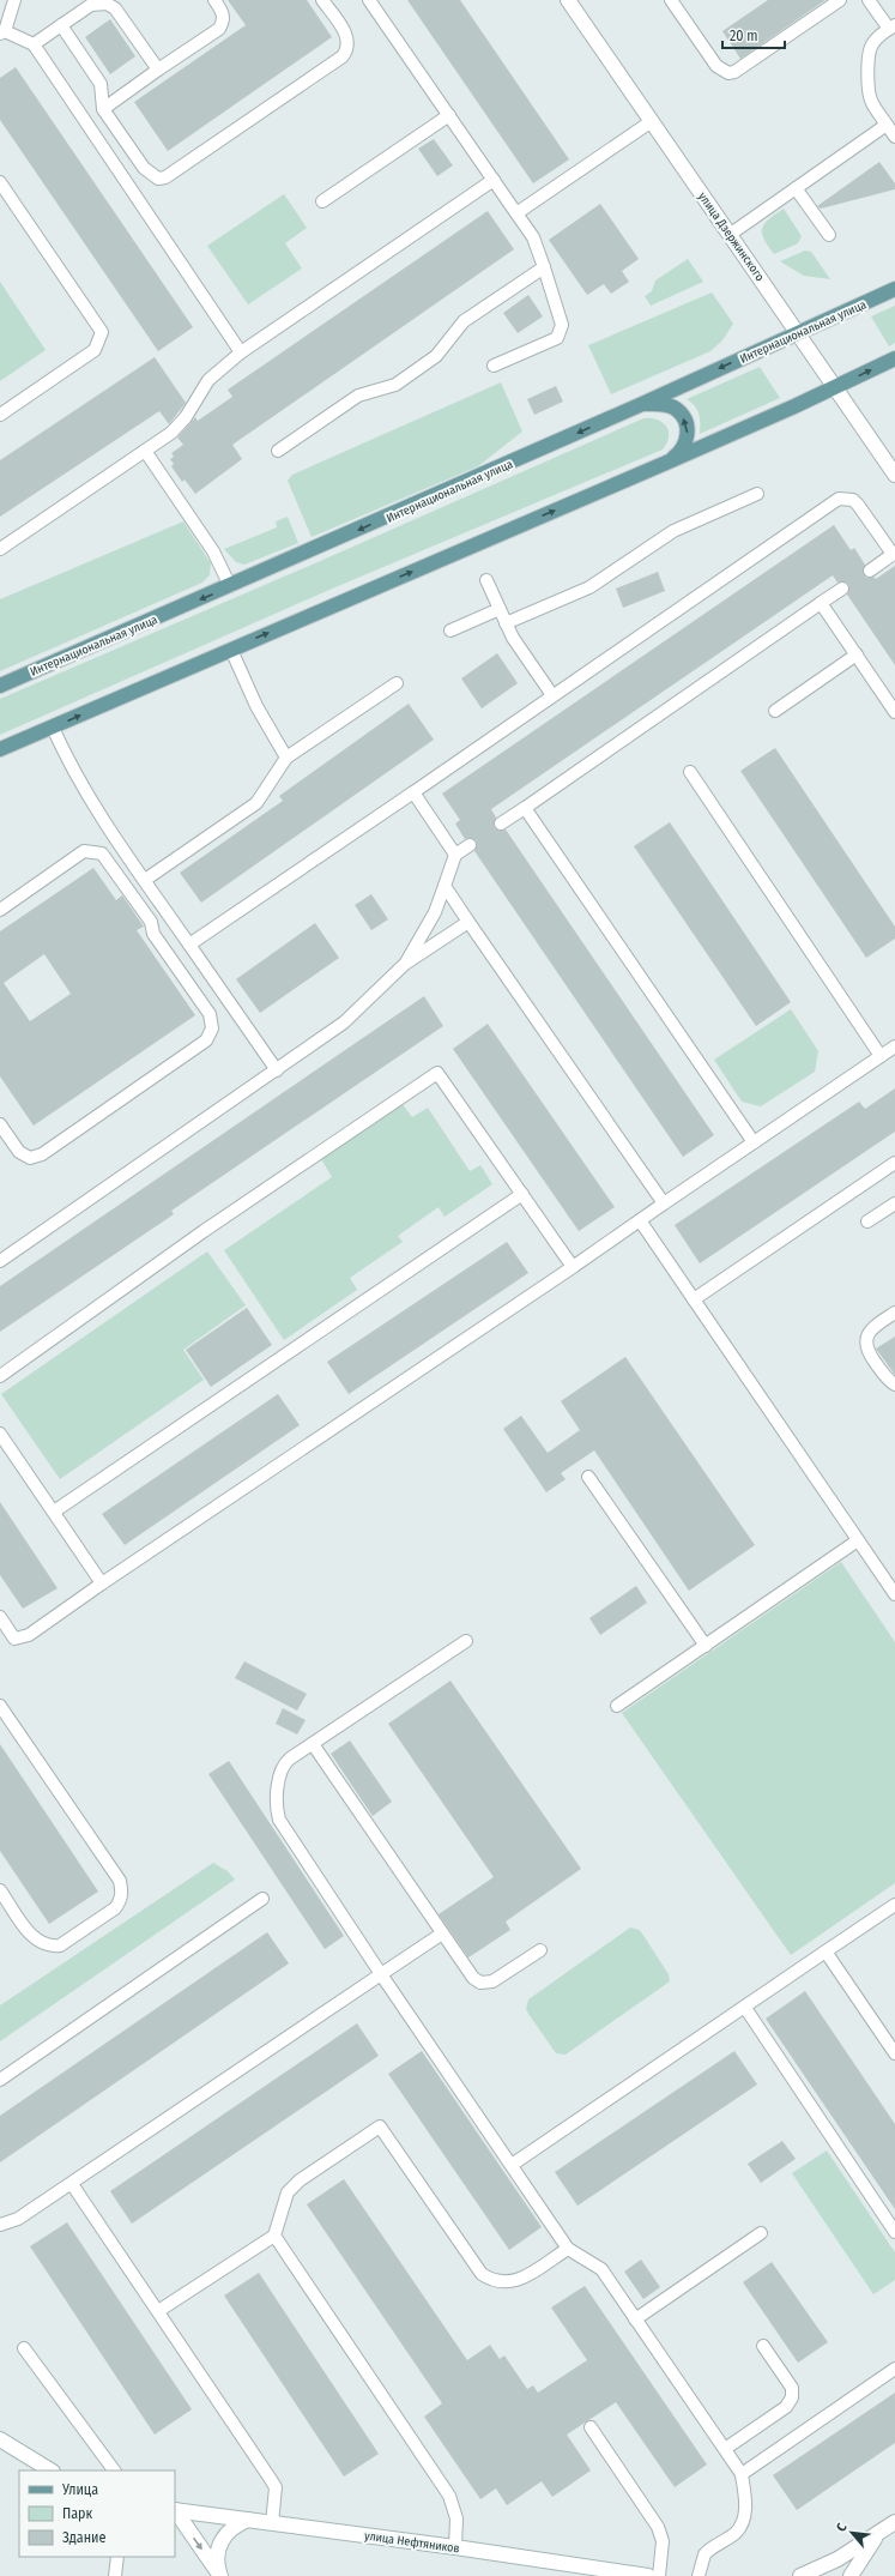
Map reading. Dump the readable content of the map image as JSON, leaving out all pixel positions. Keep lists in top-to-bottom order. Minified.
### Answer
{"streets":{"main road":["Интернациональная улица"],"street":["улица Дзержинского","улица Нефтяников"]},"crossings":[["улица Дзержинского","Интернациональная улица"]],"legend":["Улица","Парк","Здание"],"scale_bar":"20 m","north":"top left"}
